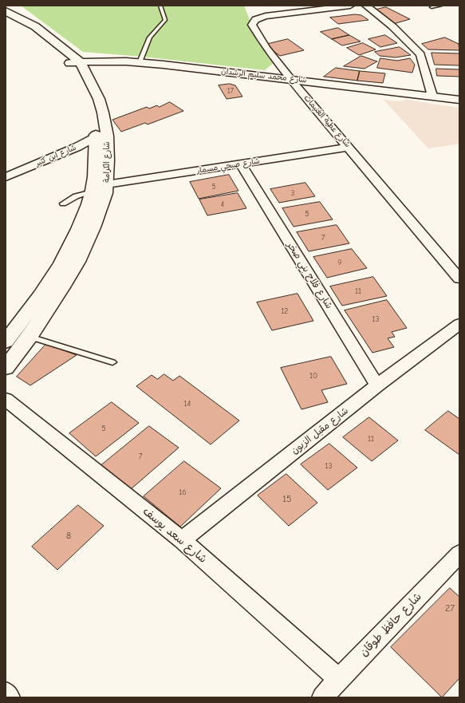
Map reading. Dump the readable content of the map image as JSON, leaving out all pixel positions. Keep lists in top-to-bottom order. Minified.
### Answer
{"streets":{"street":["شارع محمد سليم الرشدان","شارع عطية الغنيمات","شارع ابن كثير","شارع الكرامة","شارع صبحي مسمار","شارع فلاح بني صخر","شارع مقبل الزبون","شارع سعد يوسف","شارع حافظ طوقان"]},"crossings":[["شارع محمد سليم الرشدان","شارع عطية الغنيمات"],["شارع محمد سليم الرشدان","شارع الكرامة"],["شارع عطية الغنيمات","شارع صبحي مسمار"],["شارع ابن كثير","شارع الكرامة"],["شارع الكرامة","شارع صبحي مسمار"],["شارع صبحي مسمار","شارع فلاح بني صخر"],["شارع فلاح بني صخر","شارع مقبل الزبون"],["شارع مقبل الزبون","شارع سعد يوسف"],["شارع سعد يوسف","شارع حافظ طوقان"]],"house_numbers":["17","5","3","4","5","7","9","11","12","13","10","14","5","11","7","13","16","15","8","27"]}
